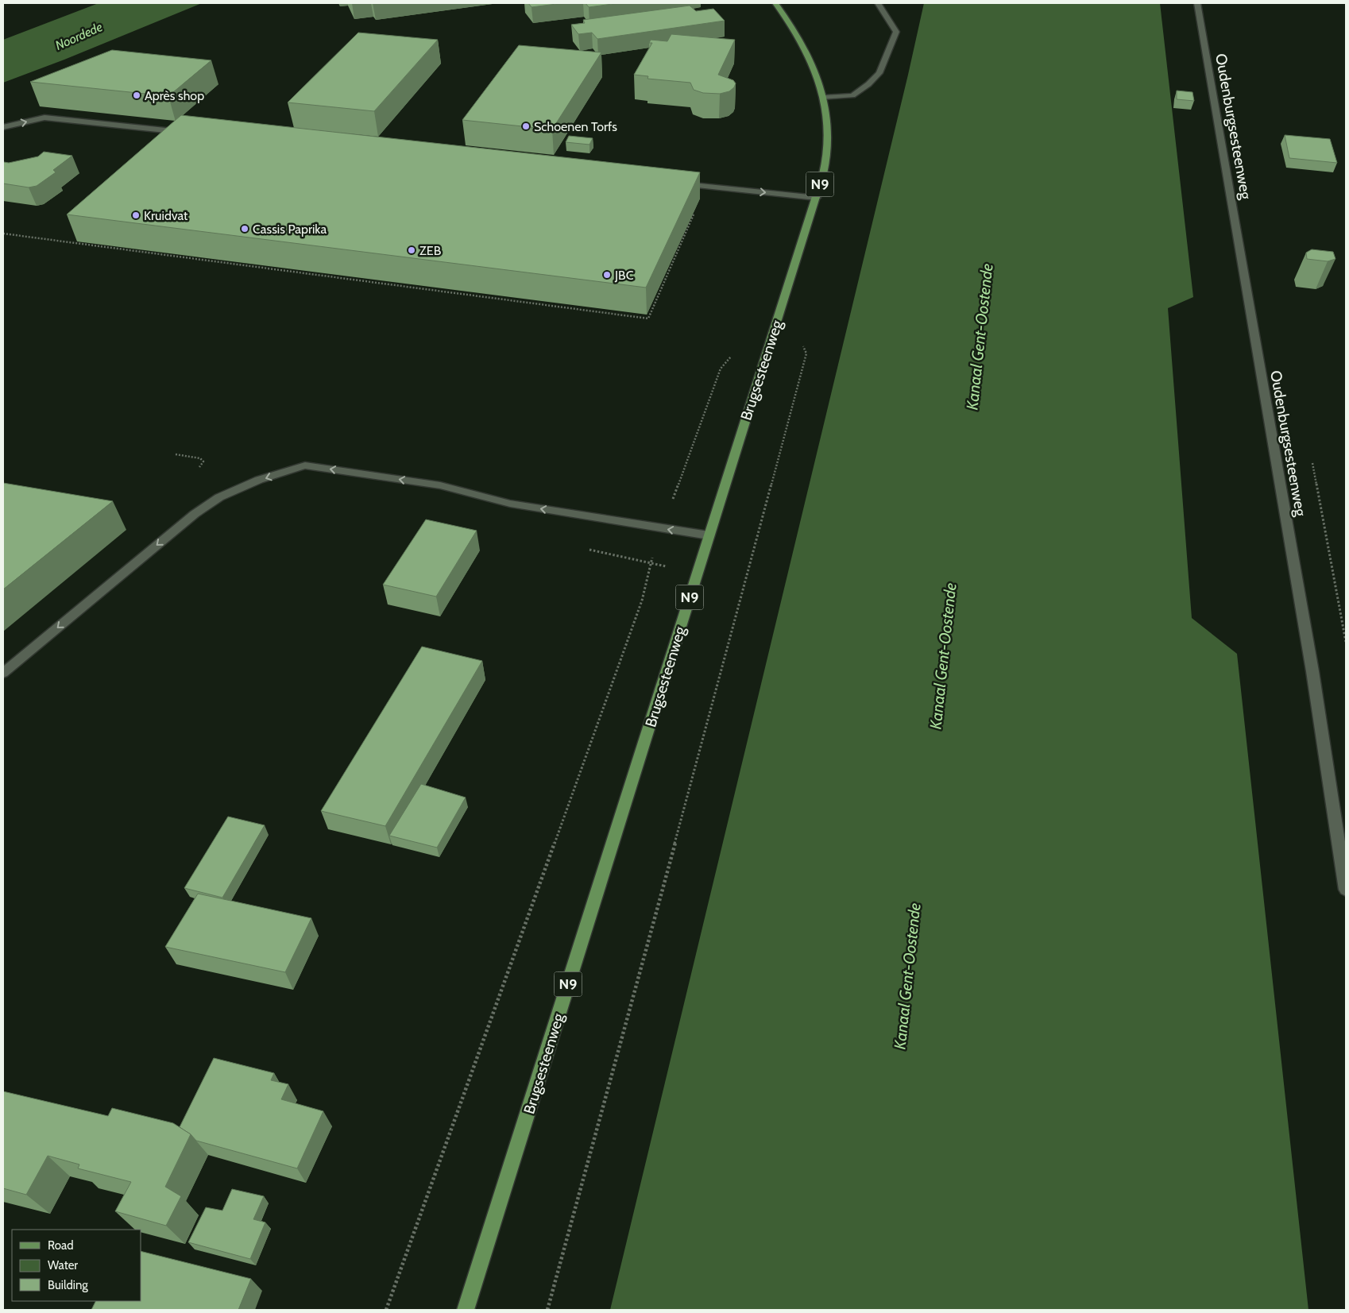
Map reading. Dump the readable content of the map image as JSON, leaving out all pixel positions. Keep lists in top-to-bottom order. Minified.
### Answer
{"streets":{"main road":["N9","Brugsesteenweg"],"street":["Oudenburgsesteenweg"]},"water":["Noordede","Kanaal Gent-Oostende"],"places":["Après shop","Schoenen Torfs","Kruidvat","Cassis Paprika","ZEB","JBC"],"legend":["Road","Water","Building"]}
